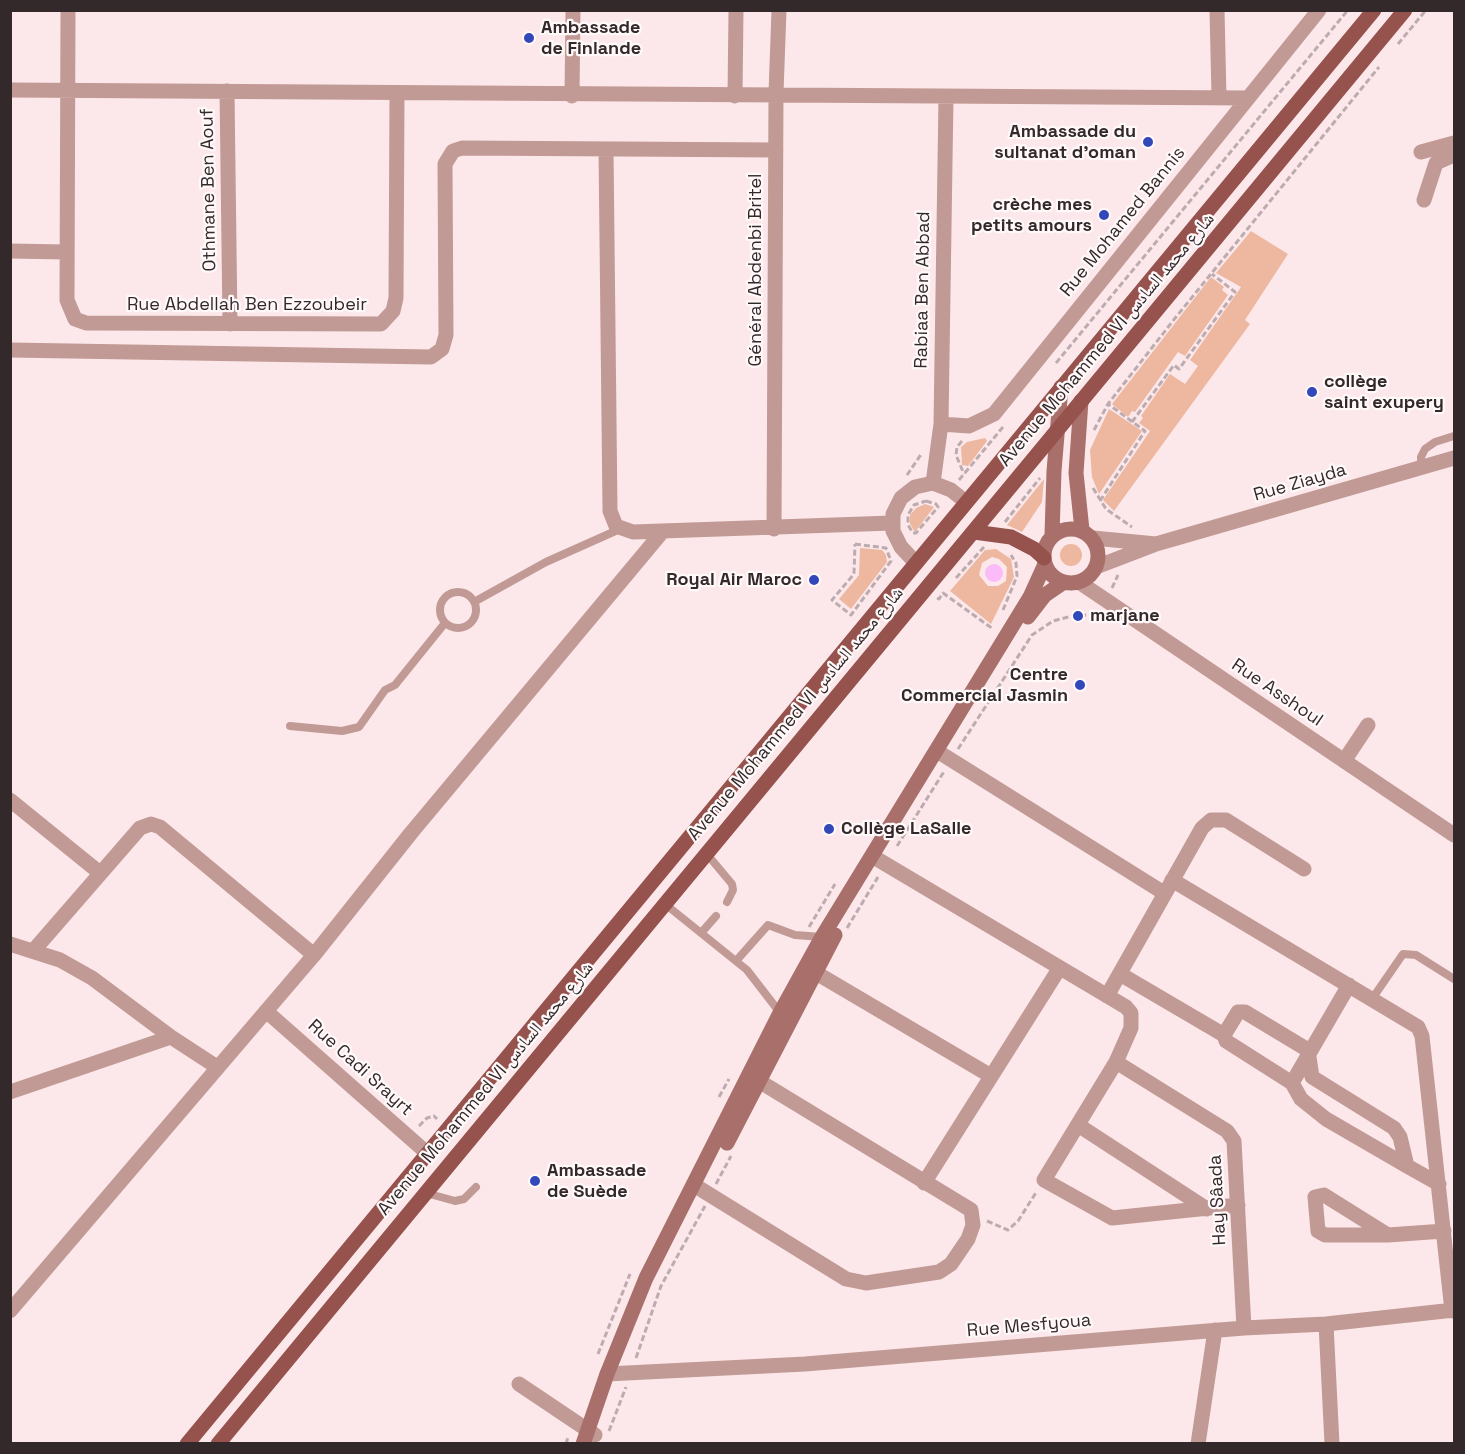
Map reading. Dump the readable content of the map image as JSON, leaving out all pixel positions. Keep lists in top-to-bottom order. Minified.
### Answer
{"streets":{"main road":["Avenue Mohammed VI شارع محمد السادس"],"street":["Othmane Ben Aouf","Rue Mohamed Bannis","Général Abdenbi Britel","Rabiaa Ben Abbad","Rue Abdellah Ben Ezzoubeir","Rue Ziayda","Rue Asshoul","Rue Cadi Srayrt","Hay Sâada","Rue Mesfyoua"]},"crossings":[["Othmane Ben Aouf","Rue Abdellah Ben Ezzoubeir"],["Rue Mohamed Bannis","Rabiaa Ben Abbad"],["Avenue Mohammed VI شارع محمد السادس","Rue Cadi Srayrt"],["Rue Ziayda","Rue Asshoul"],["Hay Sâada","Rue Mesfyoua"]],"places":["Ambassade de Finlande","Ambassade du sultanat d'oman","crèche mes petits amours","collège saint exupery","Royal Air Maroc","marjane","Centre Commercial Jasmin","Collège LaSalle","Ambassade de Suède"]}
